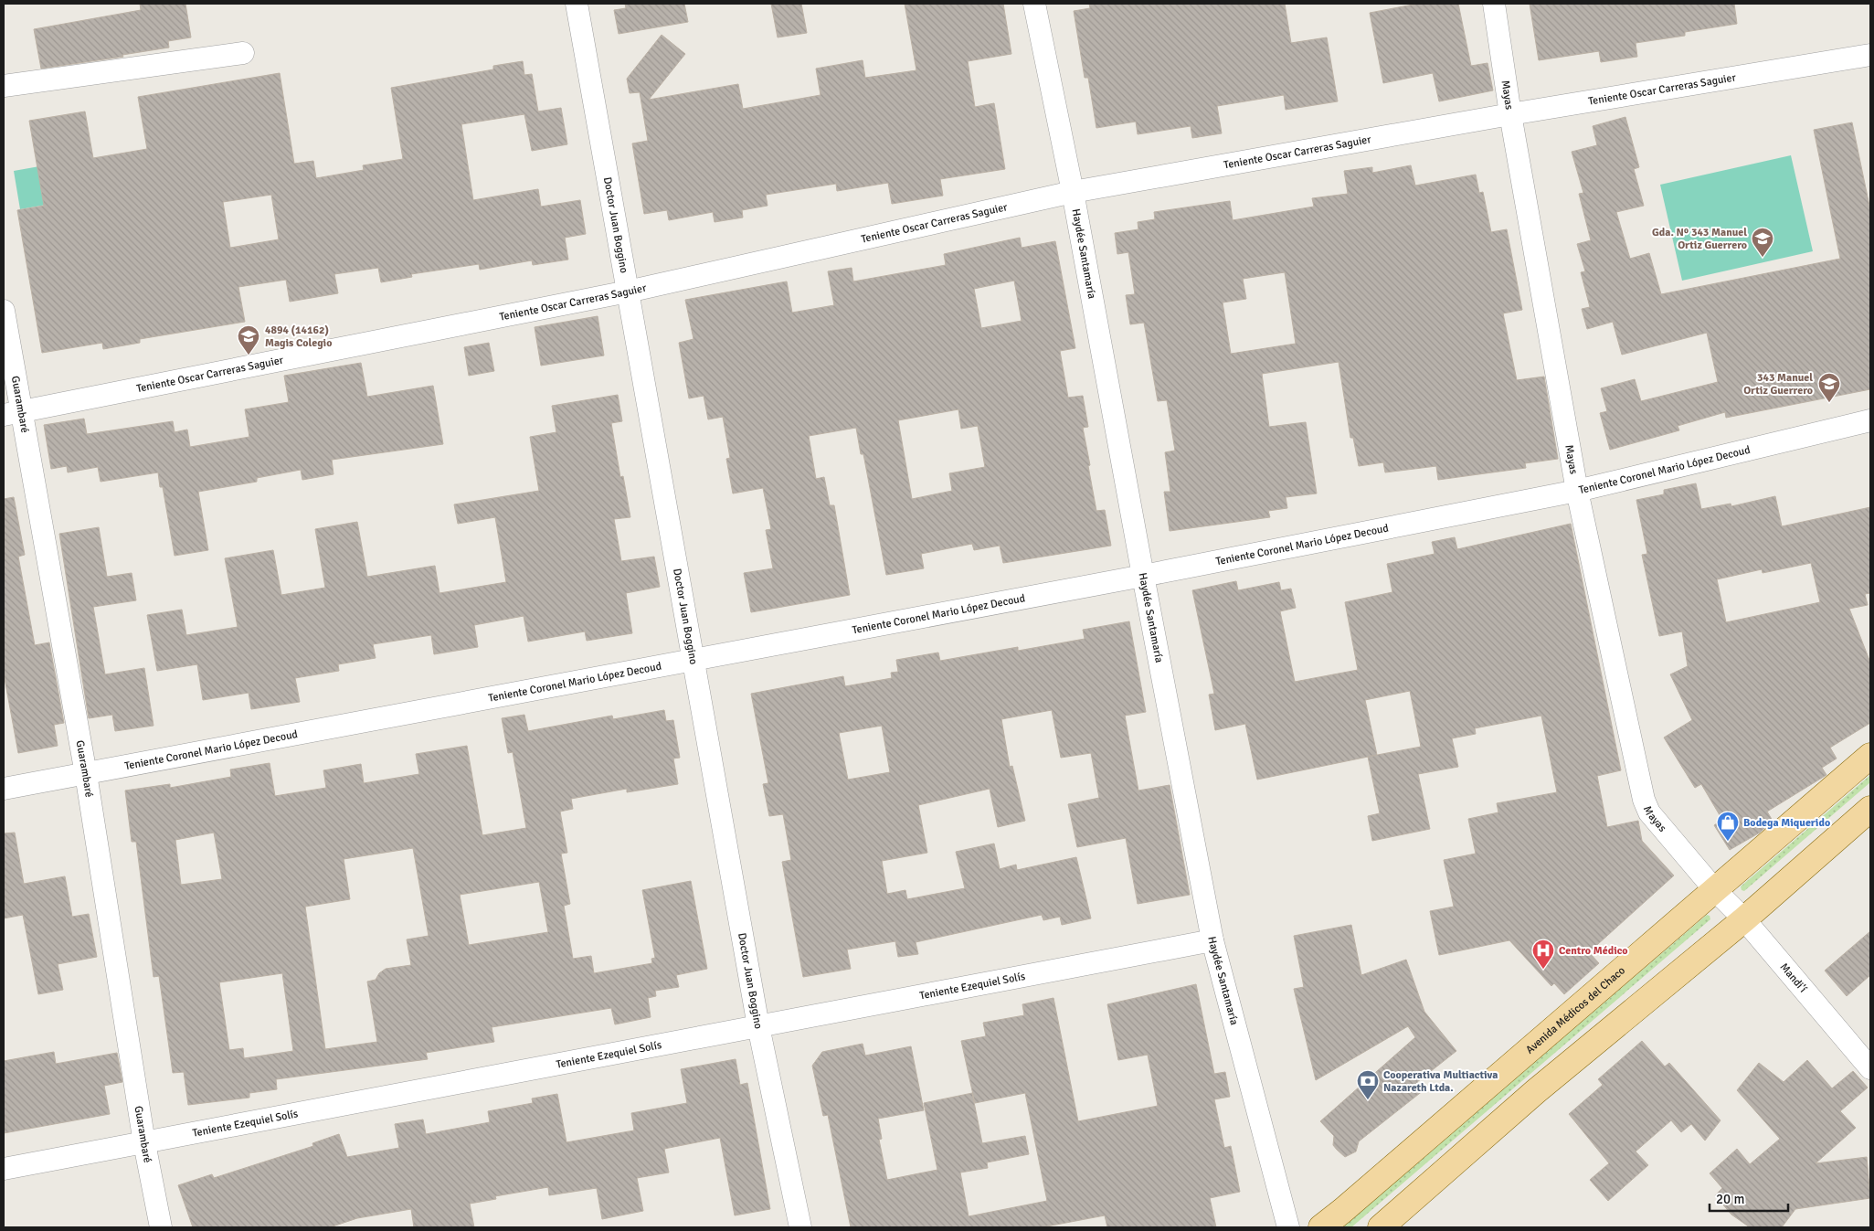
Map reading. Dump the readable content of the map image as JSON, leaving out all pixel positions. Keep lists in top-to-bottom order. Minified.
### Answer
{"streets":{"main road":["Avenida Médicos del Chaco"],"street":["Teniente Oscar Carreras Saguier","Mayas","Doctor Juan Boggino","Haydée Santamaría","Guarambaré","Teniente Coronel Mario López Decoud","Mandi'í","Teniente Ezequiel Solís"]},"crossings":[["Teniente Oscar Carreras Saguier","Mayas"],["Teniente Oscar Carreras Saguier","Doctor Juan Boggino"],["Teniente Oscar Carreras Saguier","Haydée Santamaría"],["Teniente Oscar Carreras Saguier","Guarambaré"],["Mayas","Teniente Coronel Mario López Decoud"],["Mayas","Mandi'í"],["Mayas","Avenida Médicos del Chaco"],["Doctor Juan Boggino","Teniente Coronel Mario López Decoud"],["Doctor Juan Boggino","Teniente Ezequiel Solís"],["Haydée Santamaría","Teniente Coronel Mario López Decoud"],["Haydée Santamaría","Teniente Ezequiel Solís"],["Guarambaré","Teniente Coronel Mario López Decoud"],["Guarambaré","Teniente Ezequiel Solís"],["Mandi'í","Avenida Médicos del Chaco"]],"places":{"school or university":["Gda. Nº 343 Manuel Ortiz Guerrero","4894 (14162) Magis Colegio","343 Manuel Ortiz Guerrero"],"shop":["Bodega Miquerido"],"hospital":["Centro Médico"],"bank":["Cooperativa Multiactiva Nazareth Ltda."]},"scale_bar":"20 m"}
